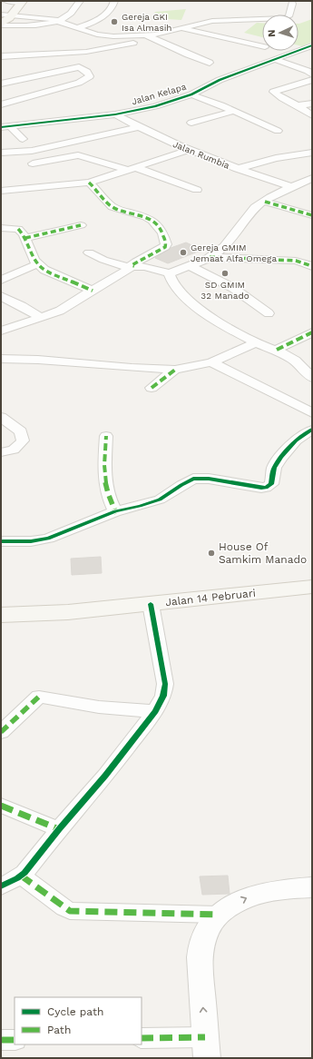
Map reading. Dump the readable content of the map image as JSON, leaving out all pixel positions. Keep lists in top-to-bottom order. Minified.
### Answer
{"streets":{"main road":["Jalan 14 Pebruari"],"street":["Jalan Kelapa","Jalan Rumbia"]},"crossings":[["Jalan Kelapa","Jalan Rumbia"]],"places":["Gereja GKI Isa Almasih","Gereja GMIM Jemaat Alfa Omega","SD GMIM 32 Manado","House Of Samkim Manado"],"legend":["Cycle path","Path"],"north":"left"}
